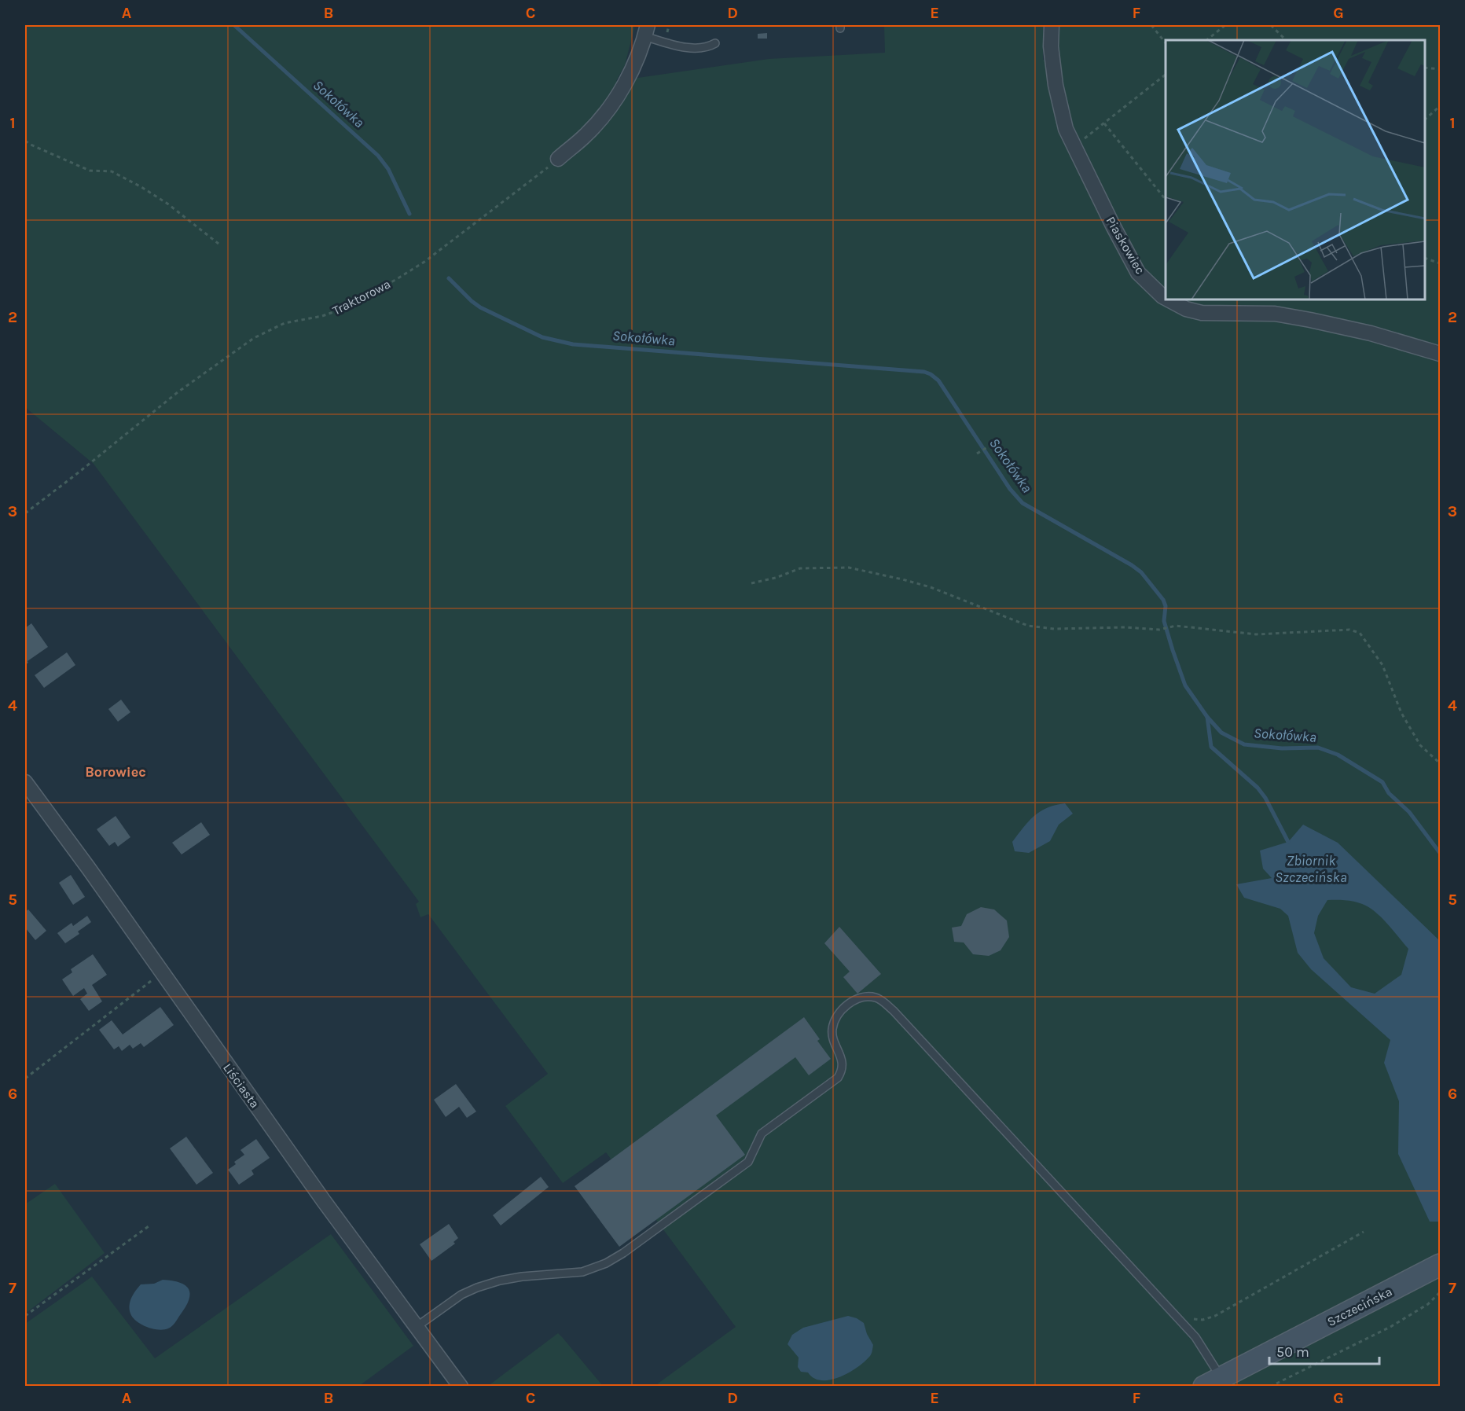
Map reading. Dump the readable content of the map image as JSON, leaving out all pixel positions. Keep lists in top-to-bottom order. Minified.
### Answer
{"streets":{"main road":["Szczecińska"],"street":["Piaskowiec","Liściasta"],"path":["Traktorowa"]},"districts":["Borowiec"],"water":["Sokołówka","Zbiornik Szczecińska"],"scale_bar":"50 m","grid":{"columns":["A","B","C","D","E","F","G"],"rows":["1","2","3","4","5","6","7"]}}
